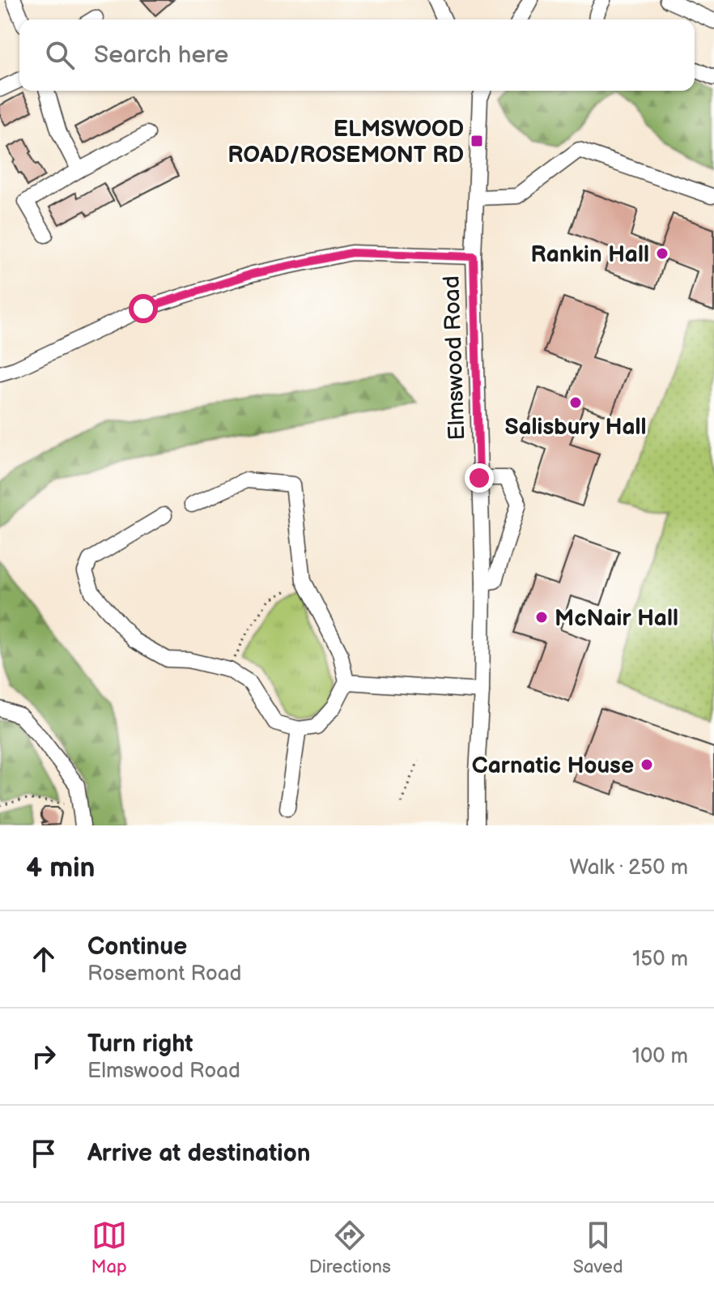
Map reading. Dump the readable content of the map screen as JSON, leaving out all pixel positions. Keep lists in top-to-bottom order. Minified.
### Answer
{"streets":{"street":["Elmswood Road"]},"places":{"transit":["ELMSWOOD ROAD/ROSEMONT RD"],"other":["Rankin Hall","Salisbury Hall","McNair Hall","Carnatic House"]},"page":{"search":"Search here","heading":["4 min","Walk · 250 m"],"list":[["Continue","Rosemont Road","150 m"],["Turn right","Elmswood Road","100 m"],"Arrive at destination"],"nav":["Map","Directions","Saved"]}}
